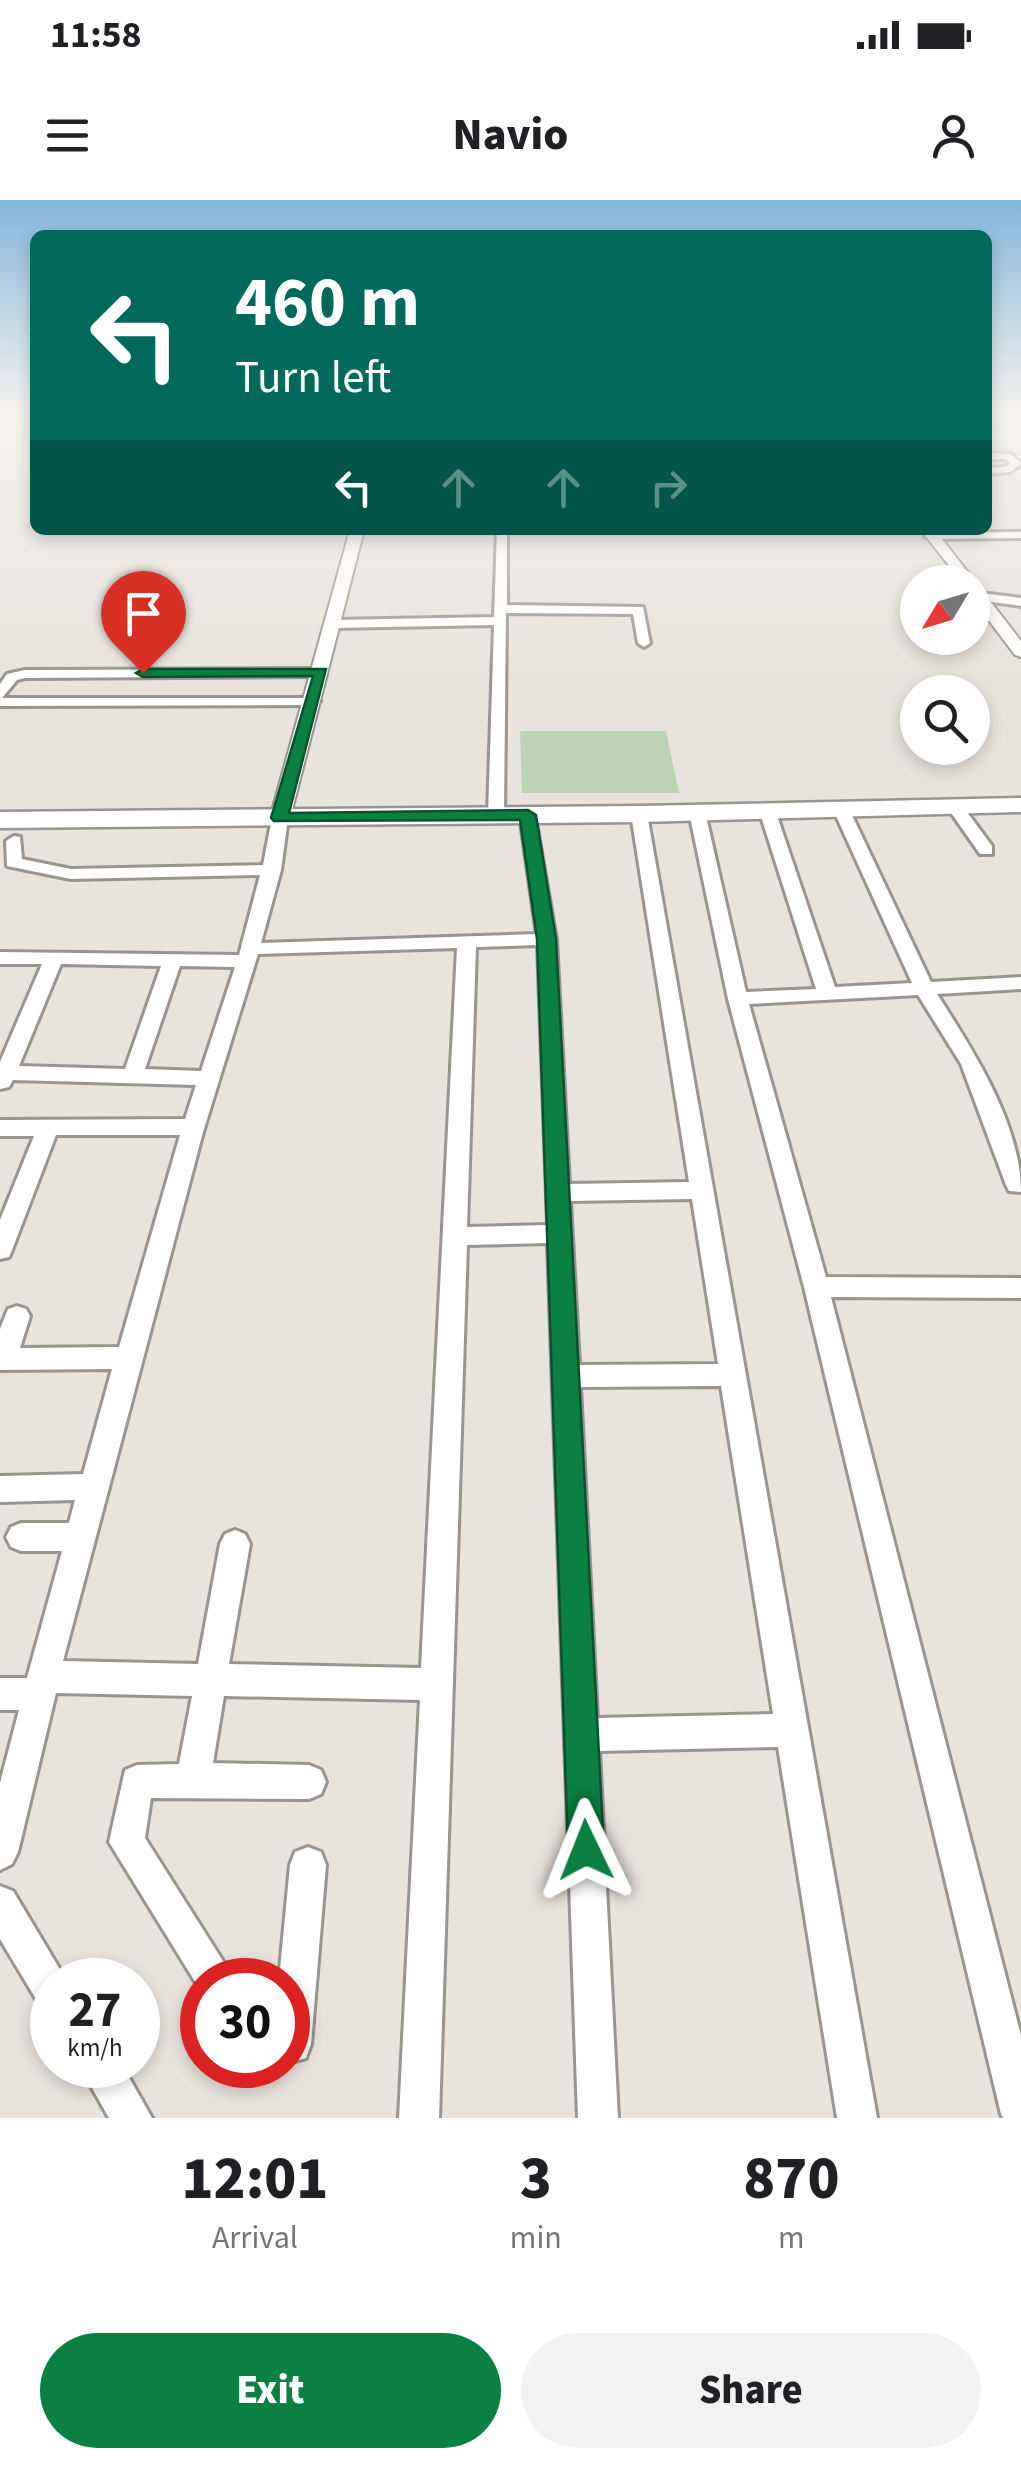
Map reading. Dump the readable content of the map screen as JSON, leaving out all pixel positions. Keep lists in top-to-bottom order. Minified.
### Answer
{"north":"bottom left","page":{"status":"11:58","header":"Navio","turn":["460 m","Turn left"],"speed":"27 km/h","limit":"30","eta":["12:01","Arrival","3","min","870","m"],"buttons":["Exit","Share"]}}
